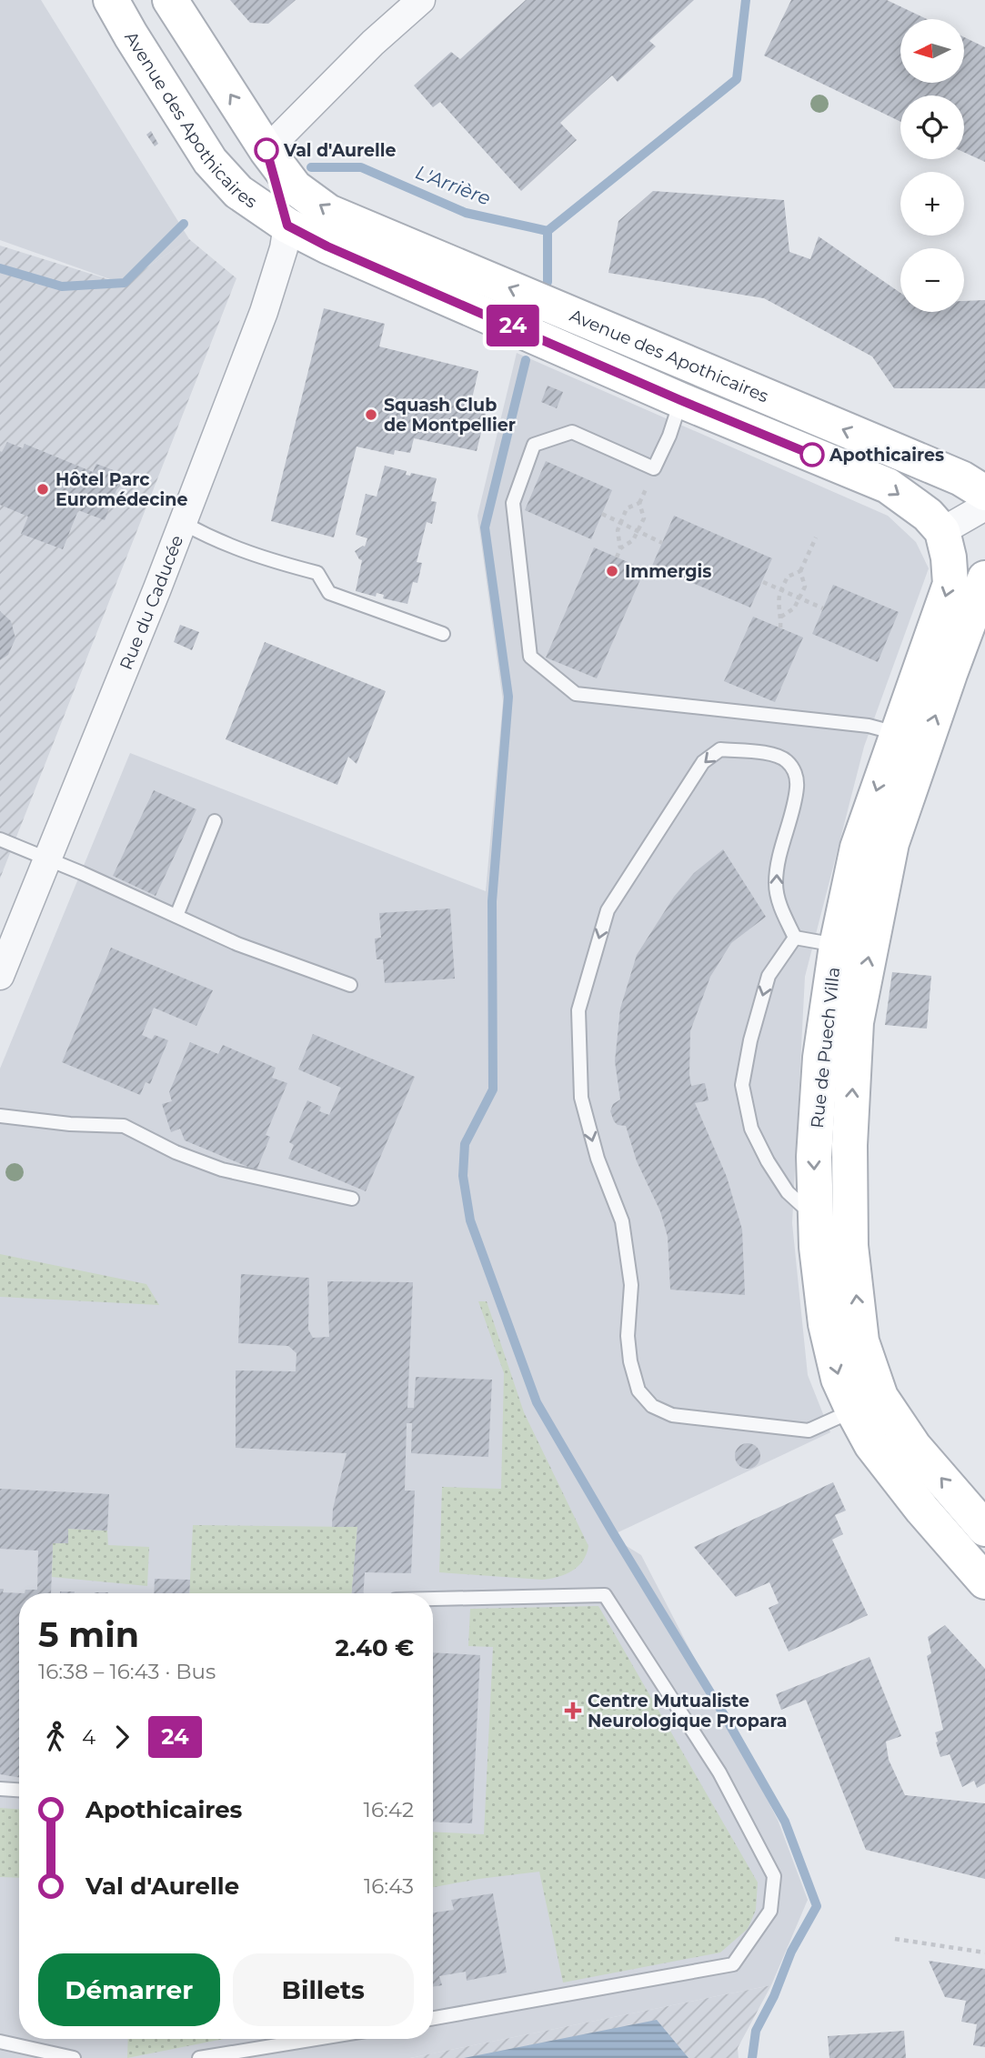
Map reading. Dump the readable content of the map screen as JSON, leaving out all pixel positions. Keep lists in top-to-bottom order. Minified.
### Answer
{"streets":{"main road":["Avenue des Apothicaires","Rue de Puech Villa"],"street":["Rue du Caducée"]},"crossings":[["Avenue des Apothicaires","Rue du Caducée"],["Avenue des Apothicaires","Rue de Puech Villa"]],"water":["L'Arrière"],"places":{"other":["Val d'Aurelle","Squash Club de Montpellier","Apothicaires","Hôtel Parc Euromédecine","Immergis"],"health":["Centre Mutualiste Neurologique Propara"]},"lines":["bus line 24"],"north":"left","page":{"on_map":"24","map_buttons":["+","−"],"heading":["5 min","16:38 – 16:43 · Bus","2.40 €"],"legs":["4","24"],"list":[{"name":"Apothicaires","value":"16:42"},{"name":"Val d'Aurelle","value":"16:43"}],"buttons":["Démarrer","Billets"]}}
